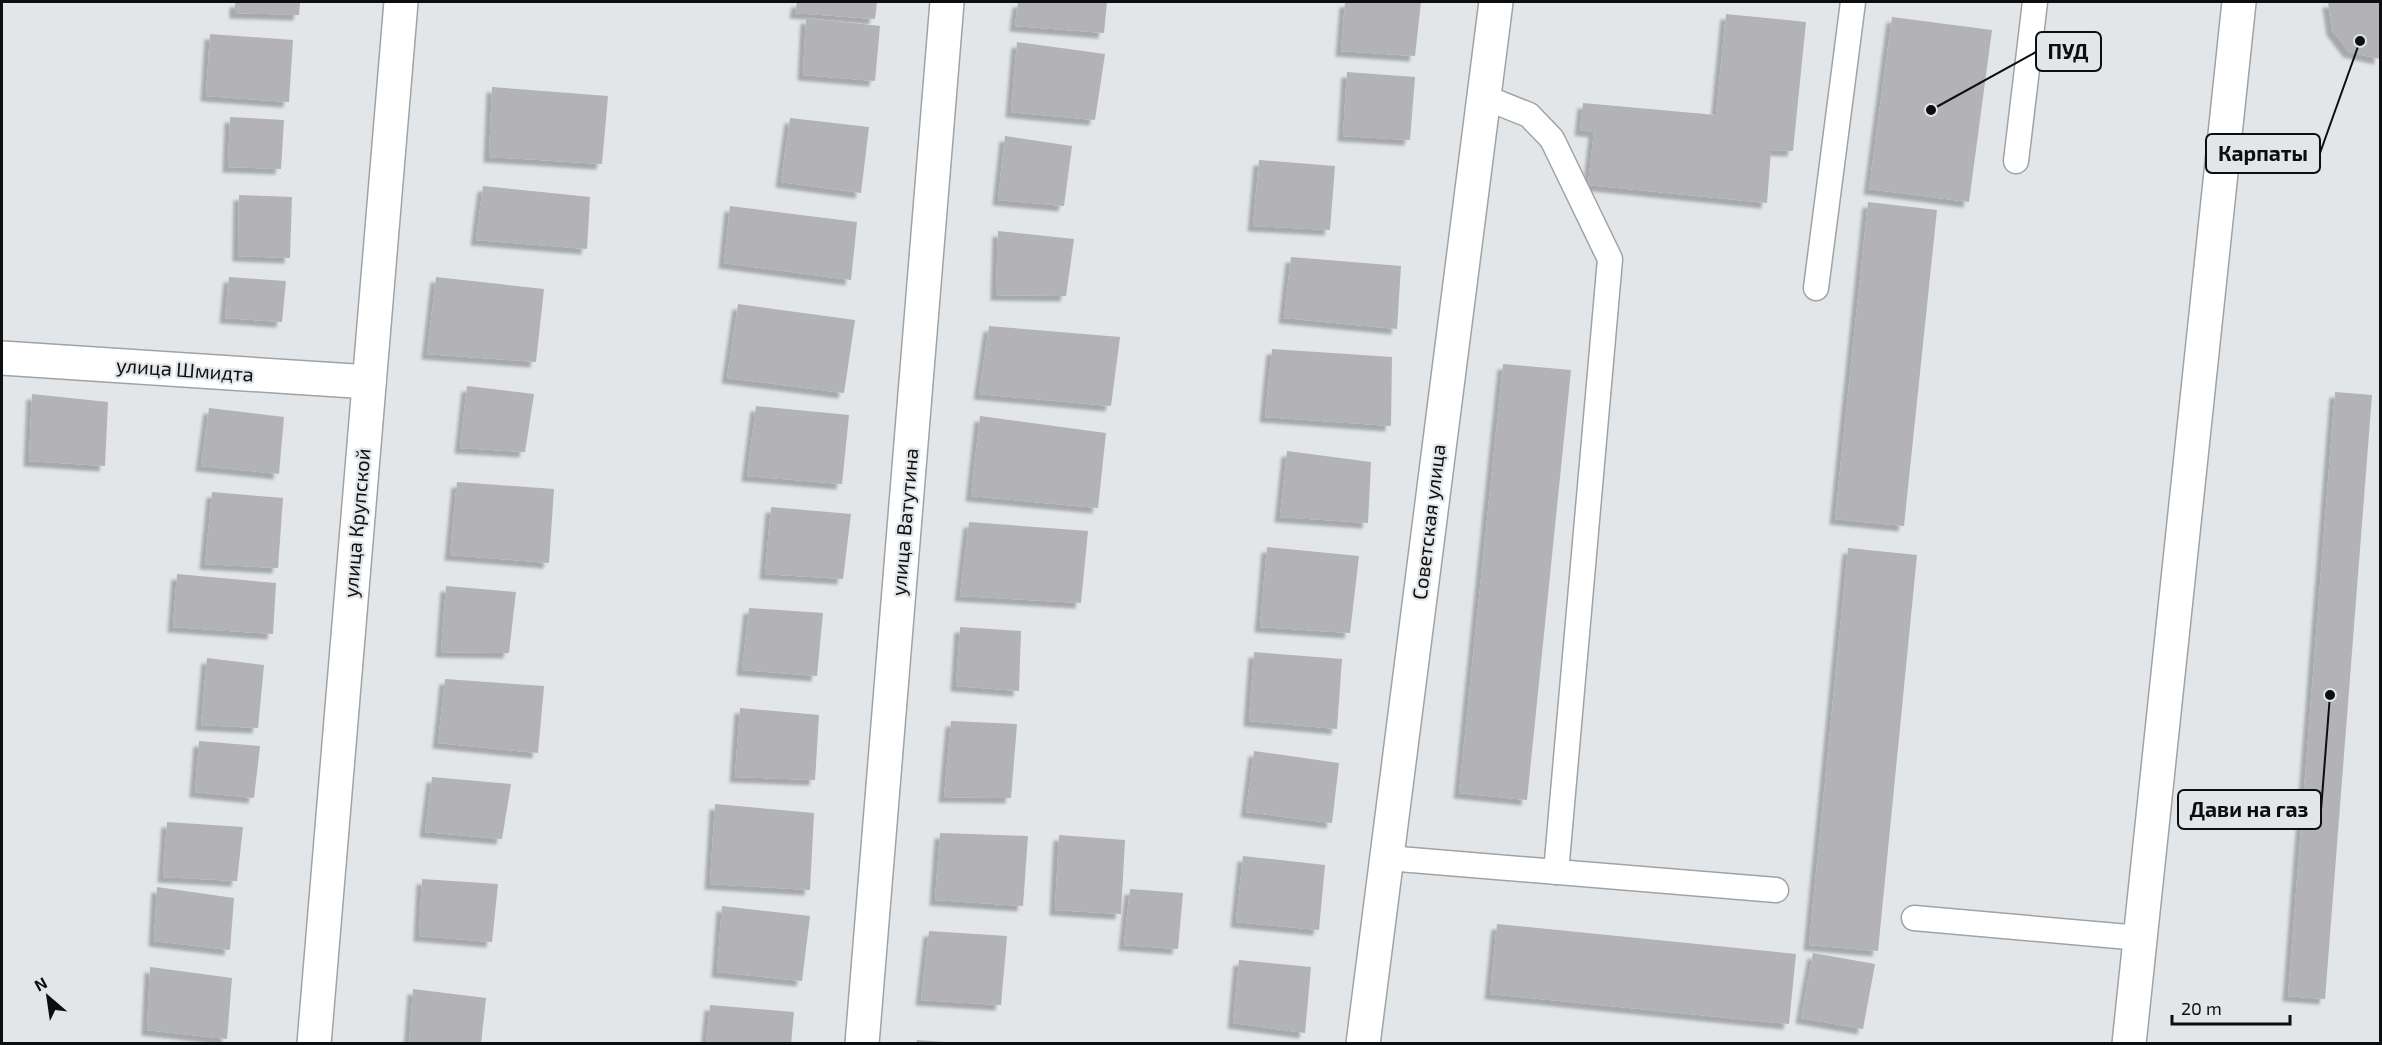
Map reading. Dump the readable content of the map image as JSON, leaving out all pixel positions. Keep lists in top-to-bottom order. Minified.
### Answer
{"streets":{"main road":["улица Шмидта","улица Ватутина","Советская улица","улица Крупской"]},"crossings":[["улица Шмидта","улица Крупской"]],"places":["Карпаты","ПУД","Дави на газ"],"scale_bar":"20 m","north":"top left"}
